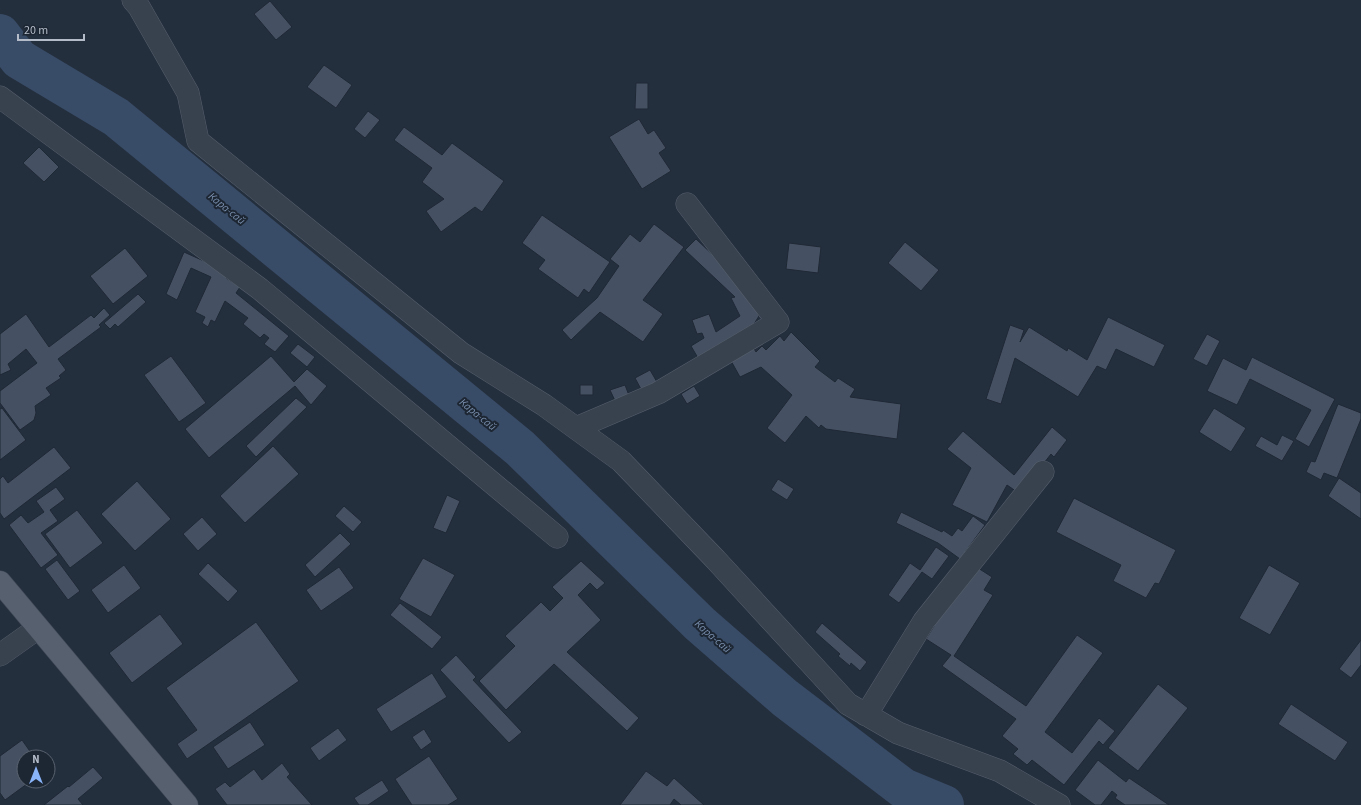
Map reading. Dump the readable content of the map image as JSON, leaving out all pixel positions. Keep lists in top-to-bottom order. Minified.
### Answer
{"water":["Кара-сай"],"scale_bar":"20 m","north":"top"}
